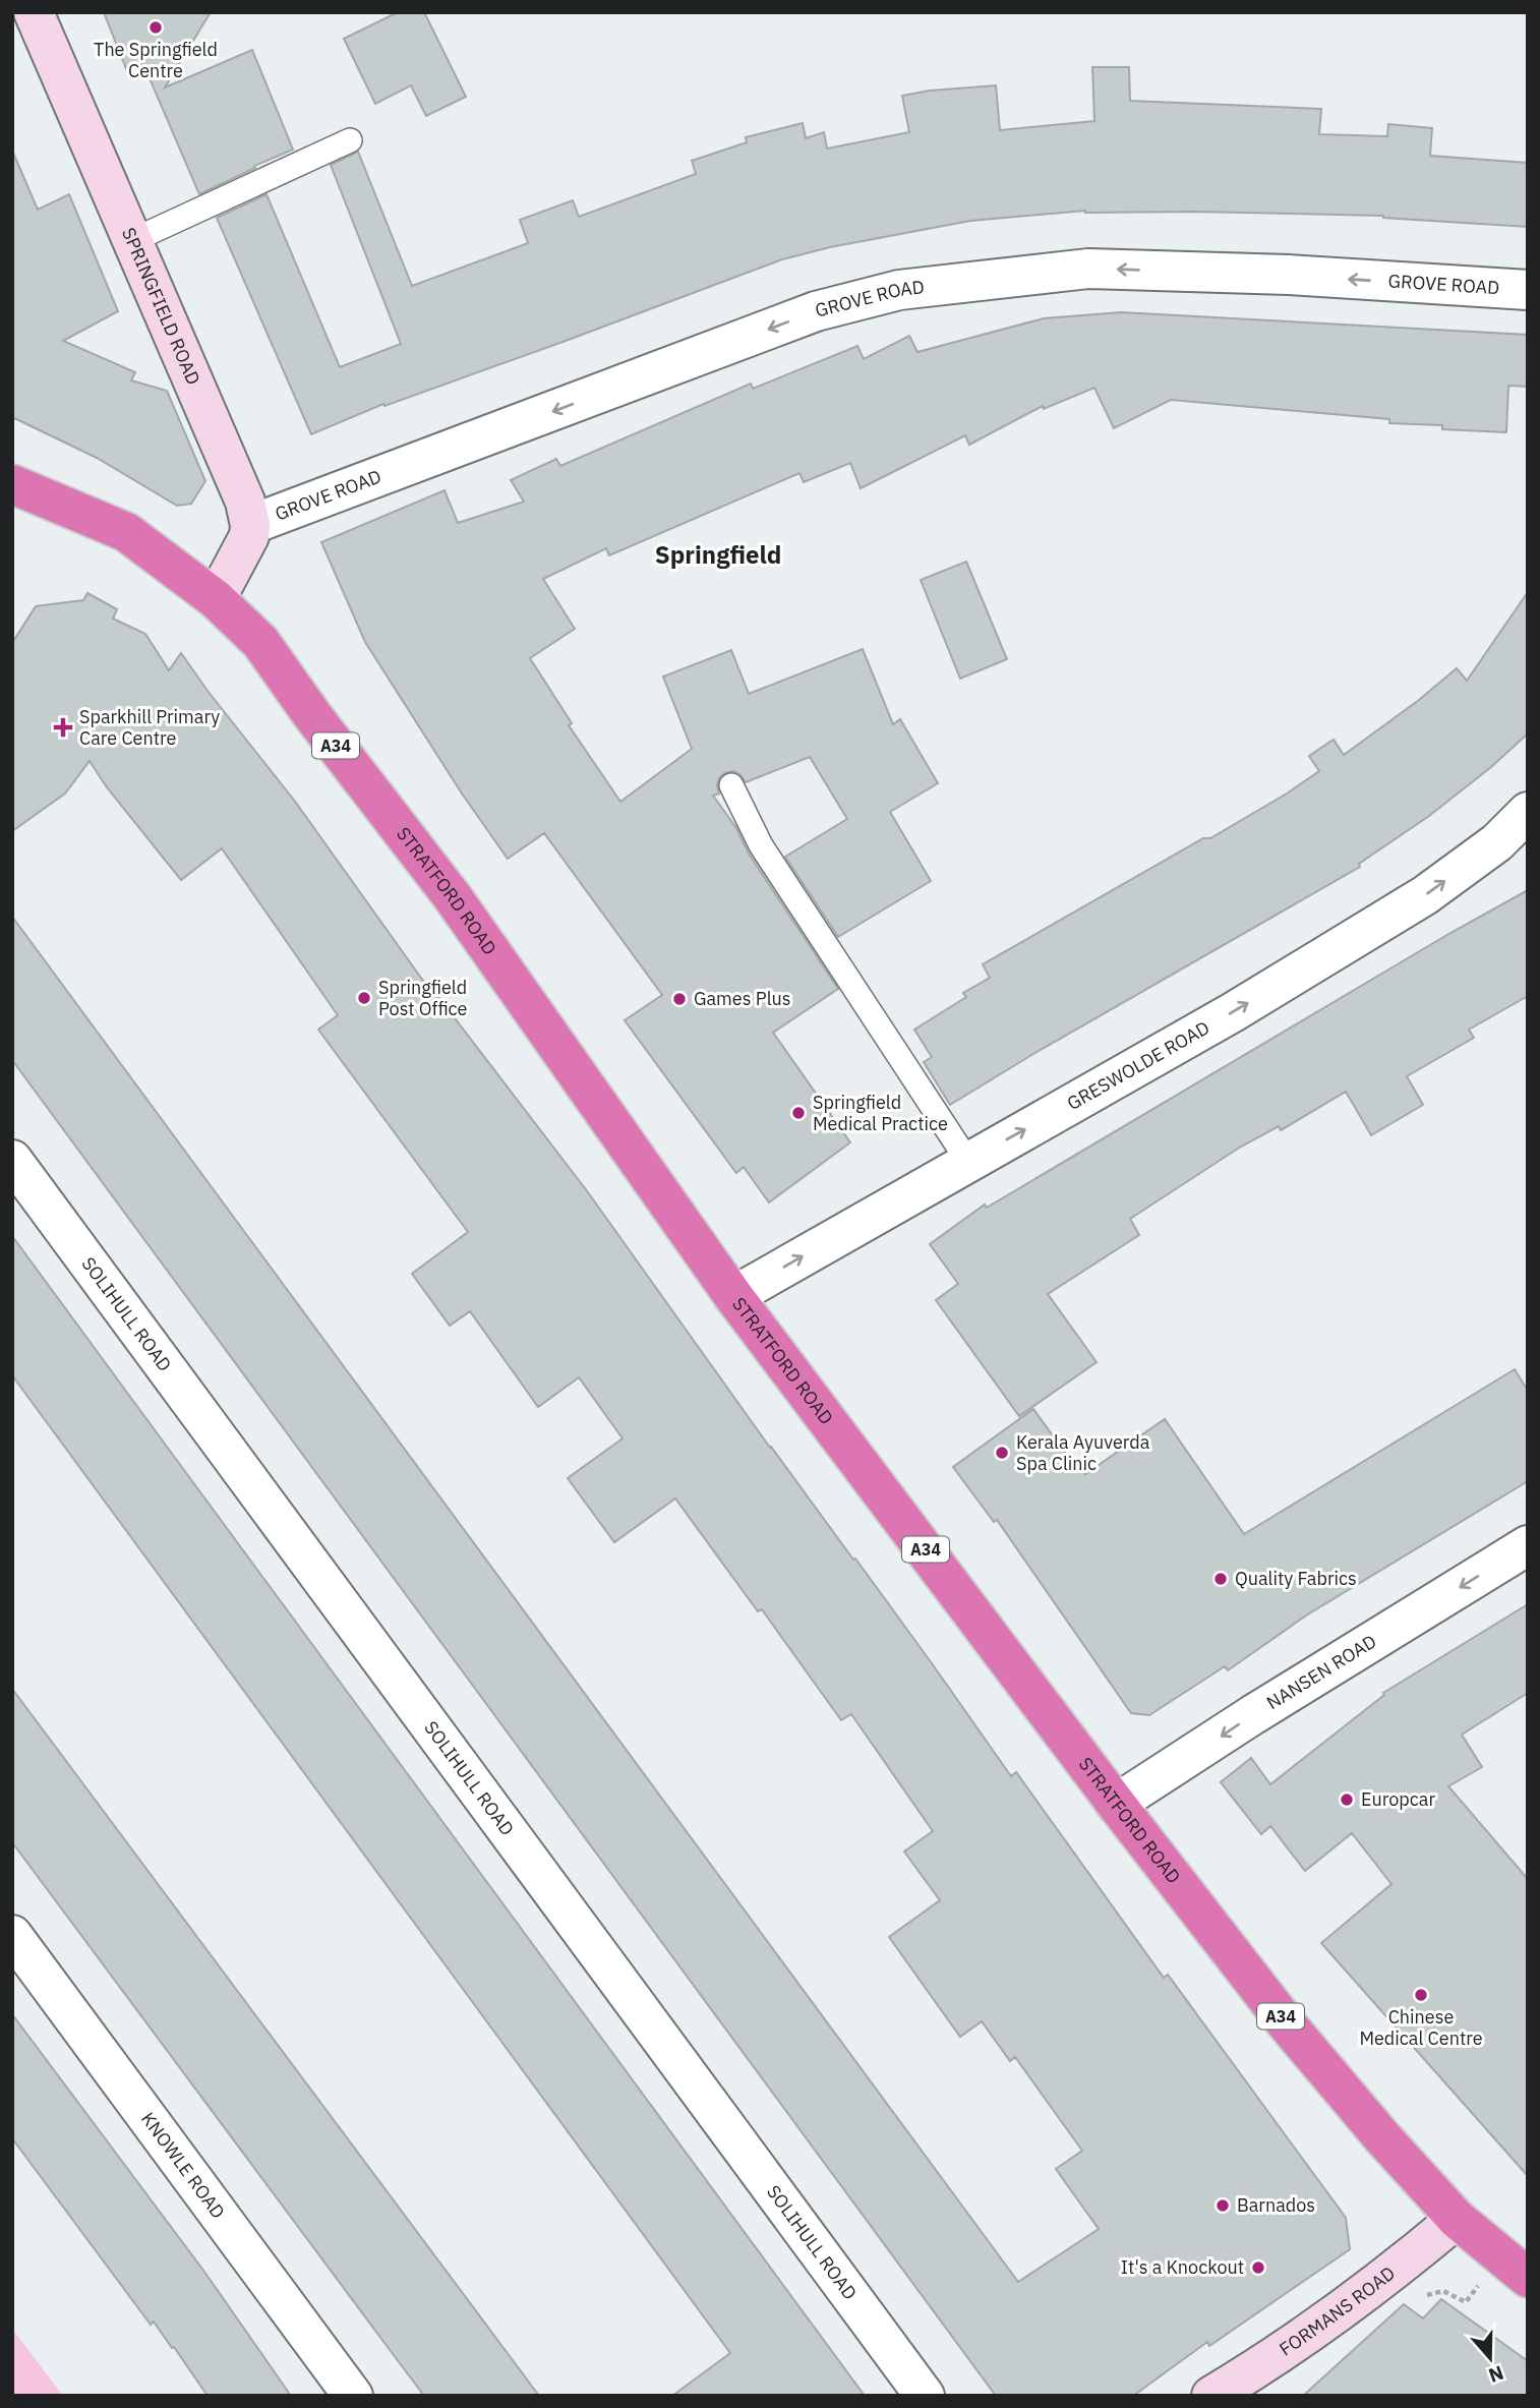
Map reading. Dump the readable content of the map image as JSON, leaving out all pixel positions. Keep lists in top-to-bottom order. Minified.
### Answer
{"streets":{"highway":["A34","STRATFORD ROAD"],"street":["GROVE ROAD","SPRINGFIELD ROAD","GRESWOLDE ROAD","SOLIHULL ROAD","NANSEN ROAD","KNOWLE ROAD","FORMANS ROAD"]},"crossings":[["GROVE ROAD","SPRINGFIELD ROAD"],["STRATFORD ROAD","GRESWOLDE ROAD"],["STRATFORD ROAD","NANSEN ROAD"],["STRATFORD ROAD","FORMANS ROAD"]],"one_way":["GROVE ROAD","GRESWOLDE ROAD","NANSEN ROAD"],"districts":["Springfield"],"places":{"other":["The Springfield Centre","Springfield Post Office","Games Plus","Springfield Medical Practice","Kerala Ayuverda Spa Clinic","Quality Fabrics","Europcar","Chinese Medical Centre","Barnados","It's a Knockout"],"health":["Sparkhill Primary Care Centre"]},"north":"bottom"}
